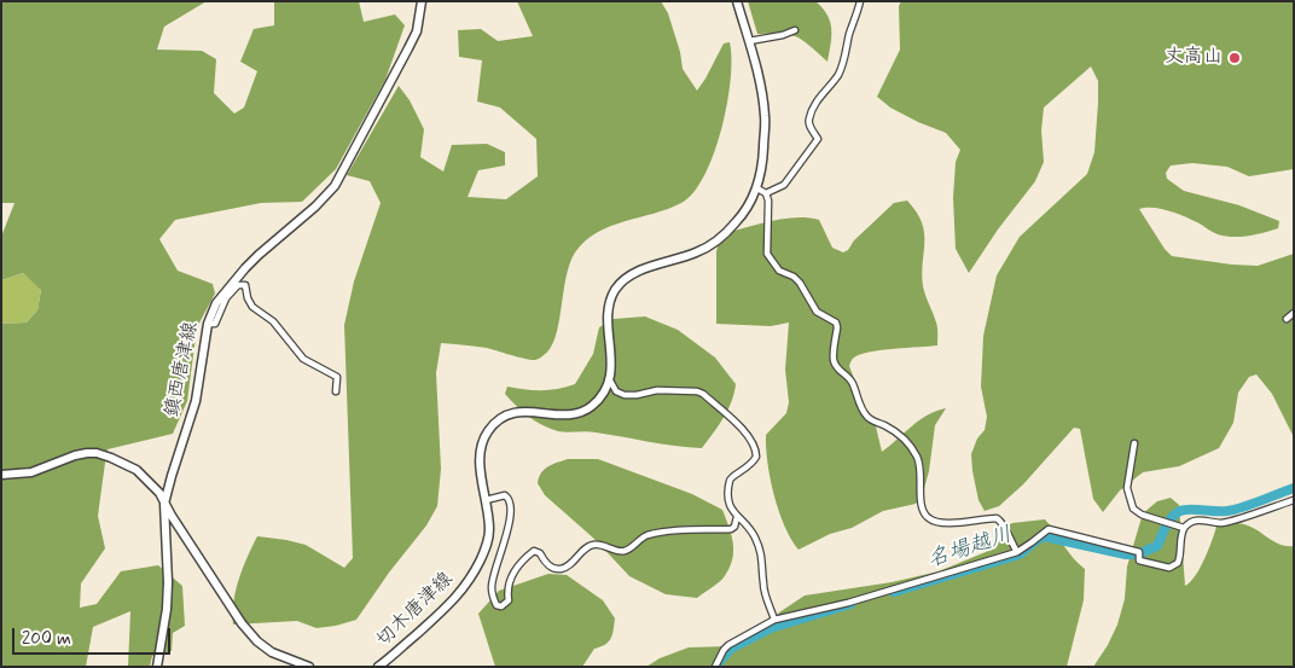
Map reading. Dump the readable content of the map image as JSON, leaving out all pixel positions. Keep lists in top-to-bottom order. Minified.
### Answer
{"streets":{"main road":["鎮西唐津線","切木唐津線"]},"water":["名場越川"],"places":["丈高山"],"scale_bar":"200 m"}
